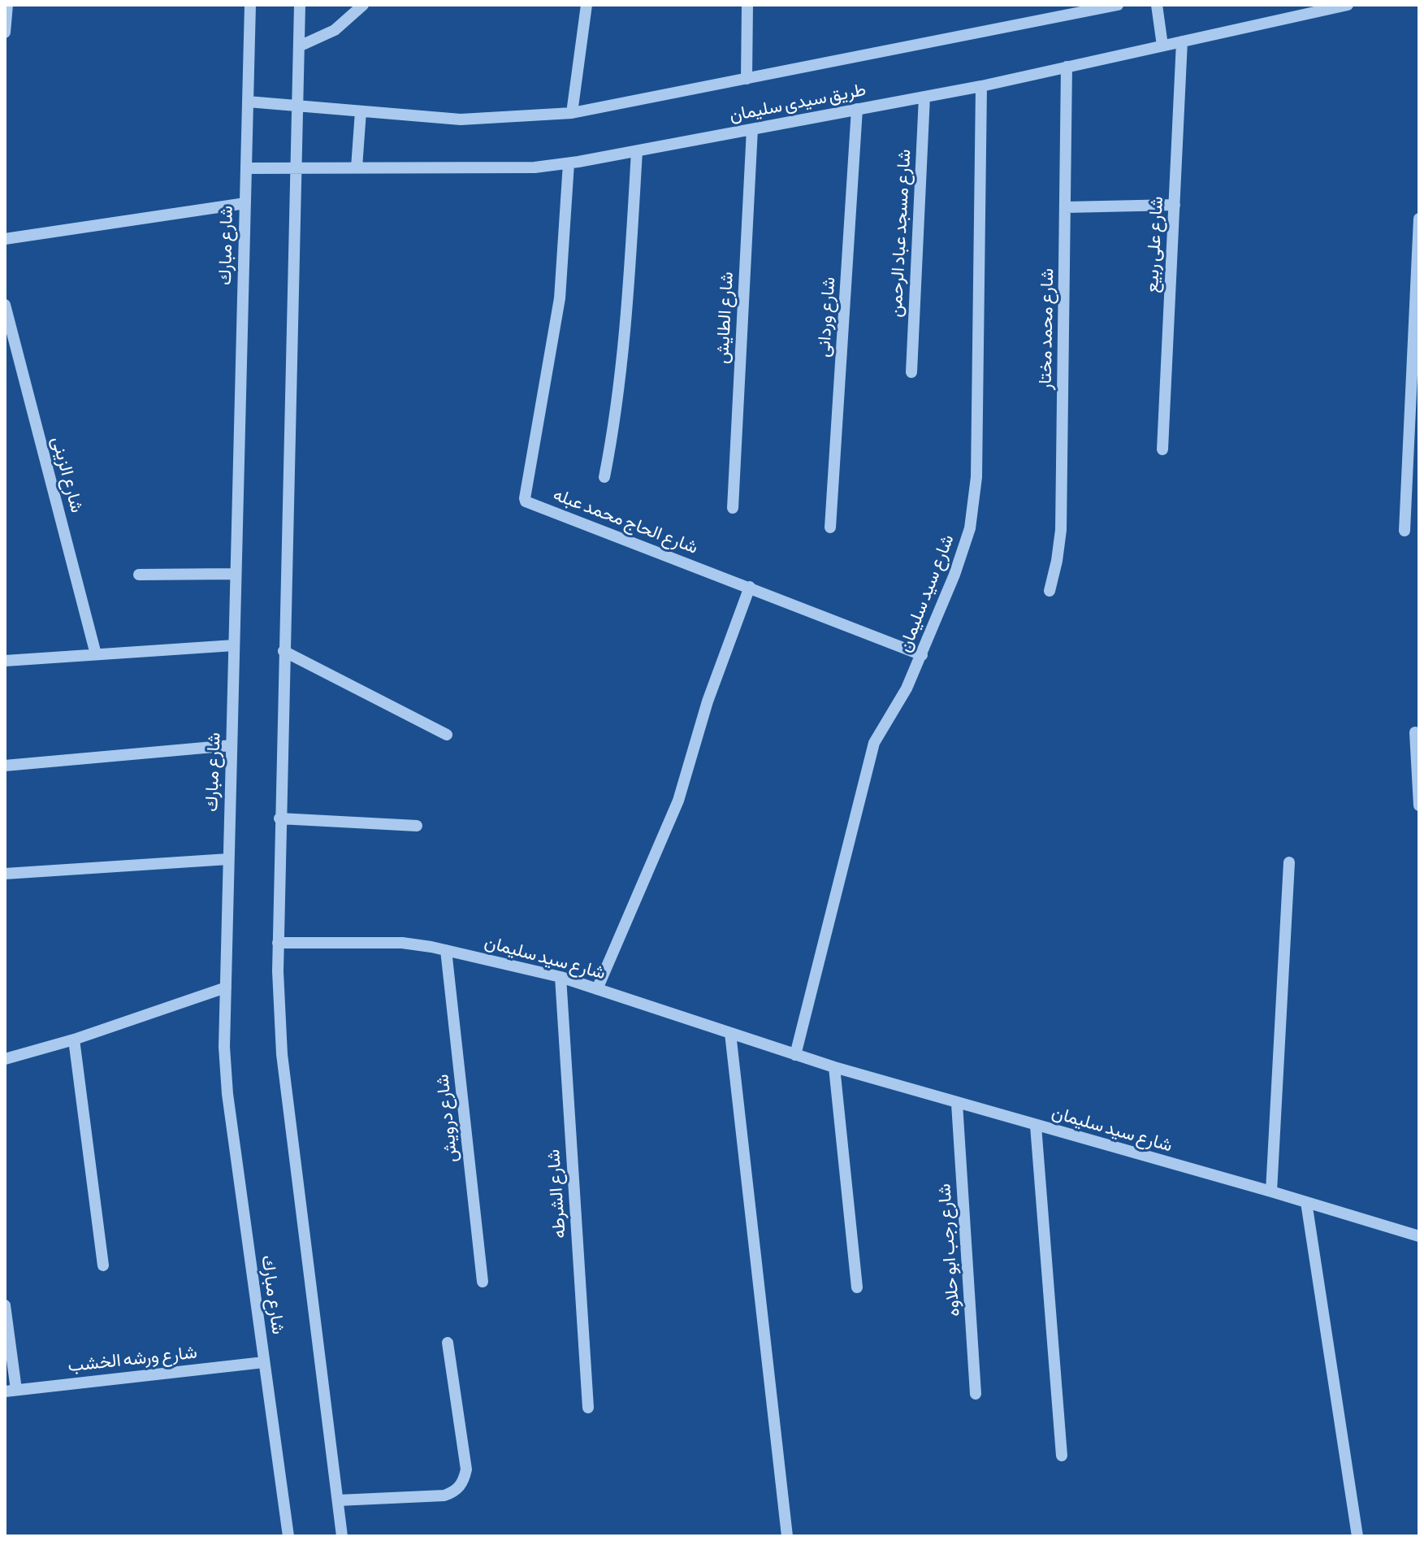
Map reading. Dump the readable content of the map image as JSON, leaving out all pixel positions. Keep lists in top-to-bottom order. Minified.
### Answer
{"streets":{"street":["طريق سيدى سليمان","شارع مسجد عباد الرحمن","شارع على ربيع","شارع مبارك","شارع وردانى","شارع الطايش","شارع محمد مختار","شارع الزينى","شارع الحاج محمد عبله","شارع سيد سليمان","شارع درويش","شارع الشرطه","شارع رجب ابو حلاوه","شارع ورشه الخشب"]},"crossings":[["طريق سيدى سليمان","شارع مسجد عباد الرحمن"],["طريق سيدى سليمان","شارع على ربيع"],["طريق سيدى سليمان","شارع مبارك"],["طريق سيدى سليمان","شارع وردانى"],["طريق سيدى سليمان","شارع الطايش"],["طريق سيدى سليمان","شارع محمد مختار"],["طريق سيدى سليمان","شارع الحاج محمد عبله"],["طريق سيدى سليمان","شارع سيد سليمان"],["شارع مبارك","شارع ورشه الخشب"],["شارع الحاج محمد عبله","شارع سيد سليمان"],["شارع سيد سليمان","شارع درويش"],["شارع سيد سليمان","شارع الشرطه"],["شارع سيد سليمان","شارع رجب ابو حلاوه"]]}
